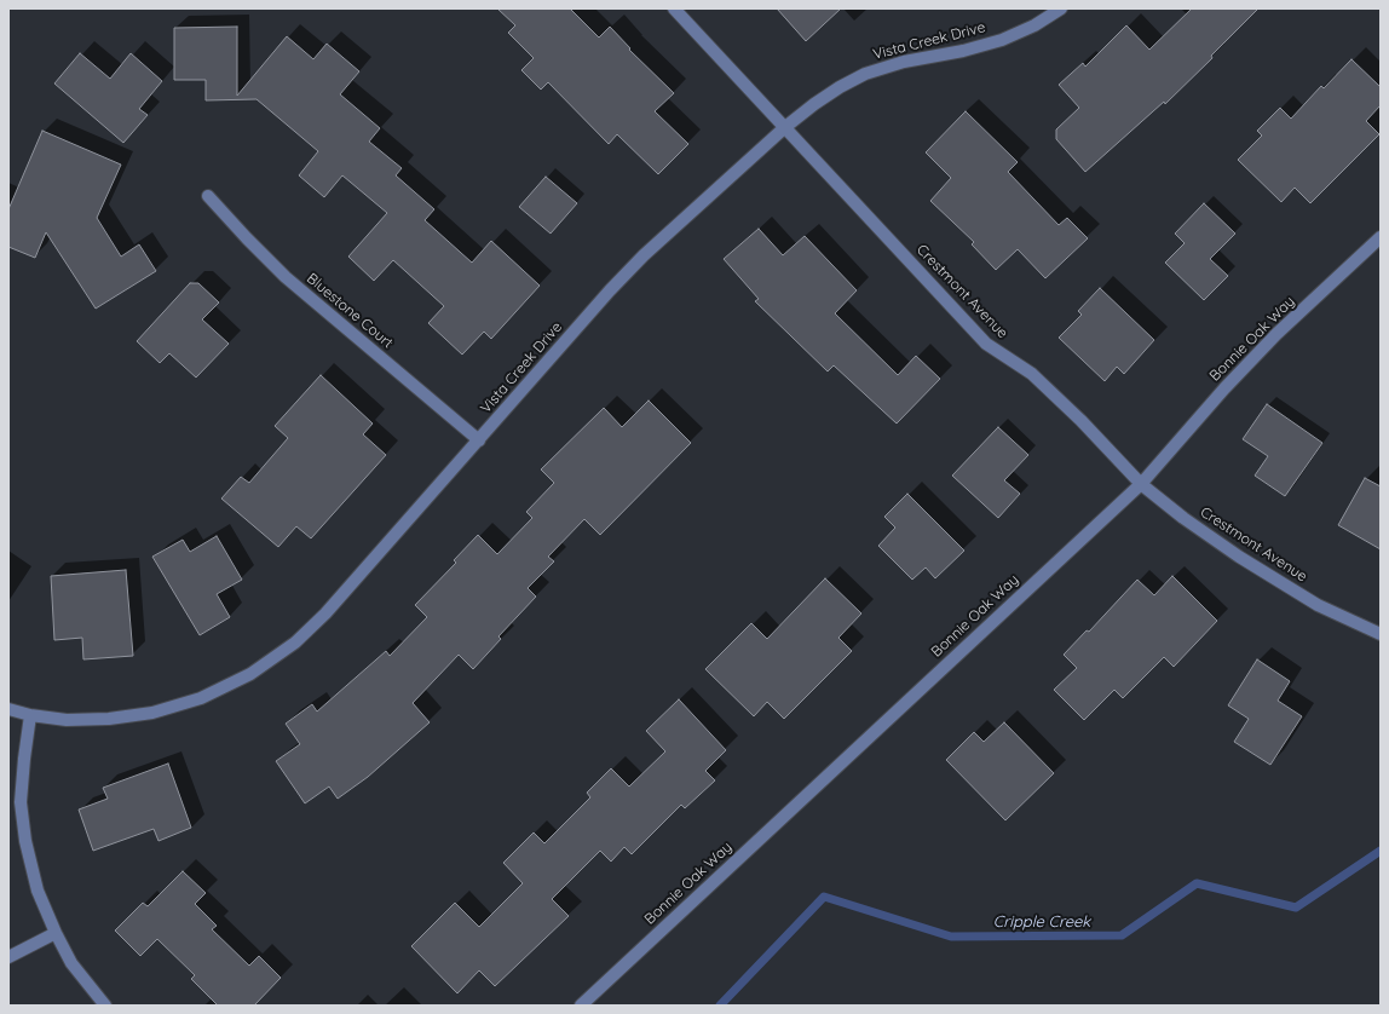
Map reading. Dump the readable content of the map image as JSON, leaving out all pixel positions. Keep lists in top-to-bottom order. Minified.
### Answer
{"streets":{"street":["Vista Creek Drive","Crestmont Avenue","Bluestone Court","Bonnie Oak Way"]},"crossings":[["Vista Creek Drive","Crestmont Avenue"],["Vista Creek Drive","Bluestone Court"],["Crestmont Avenue","Bonnie Oak Way"]],"water":["Cripple Creek"]}
